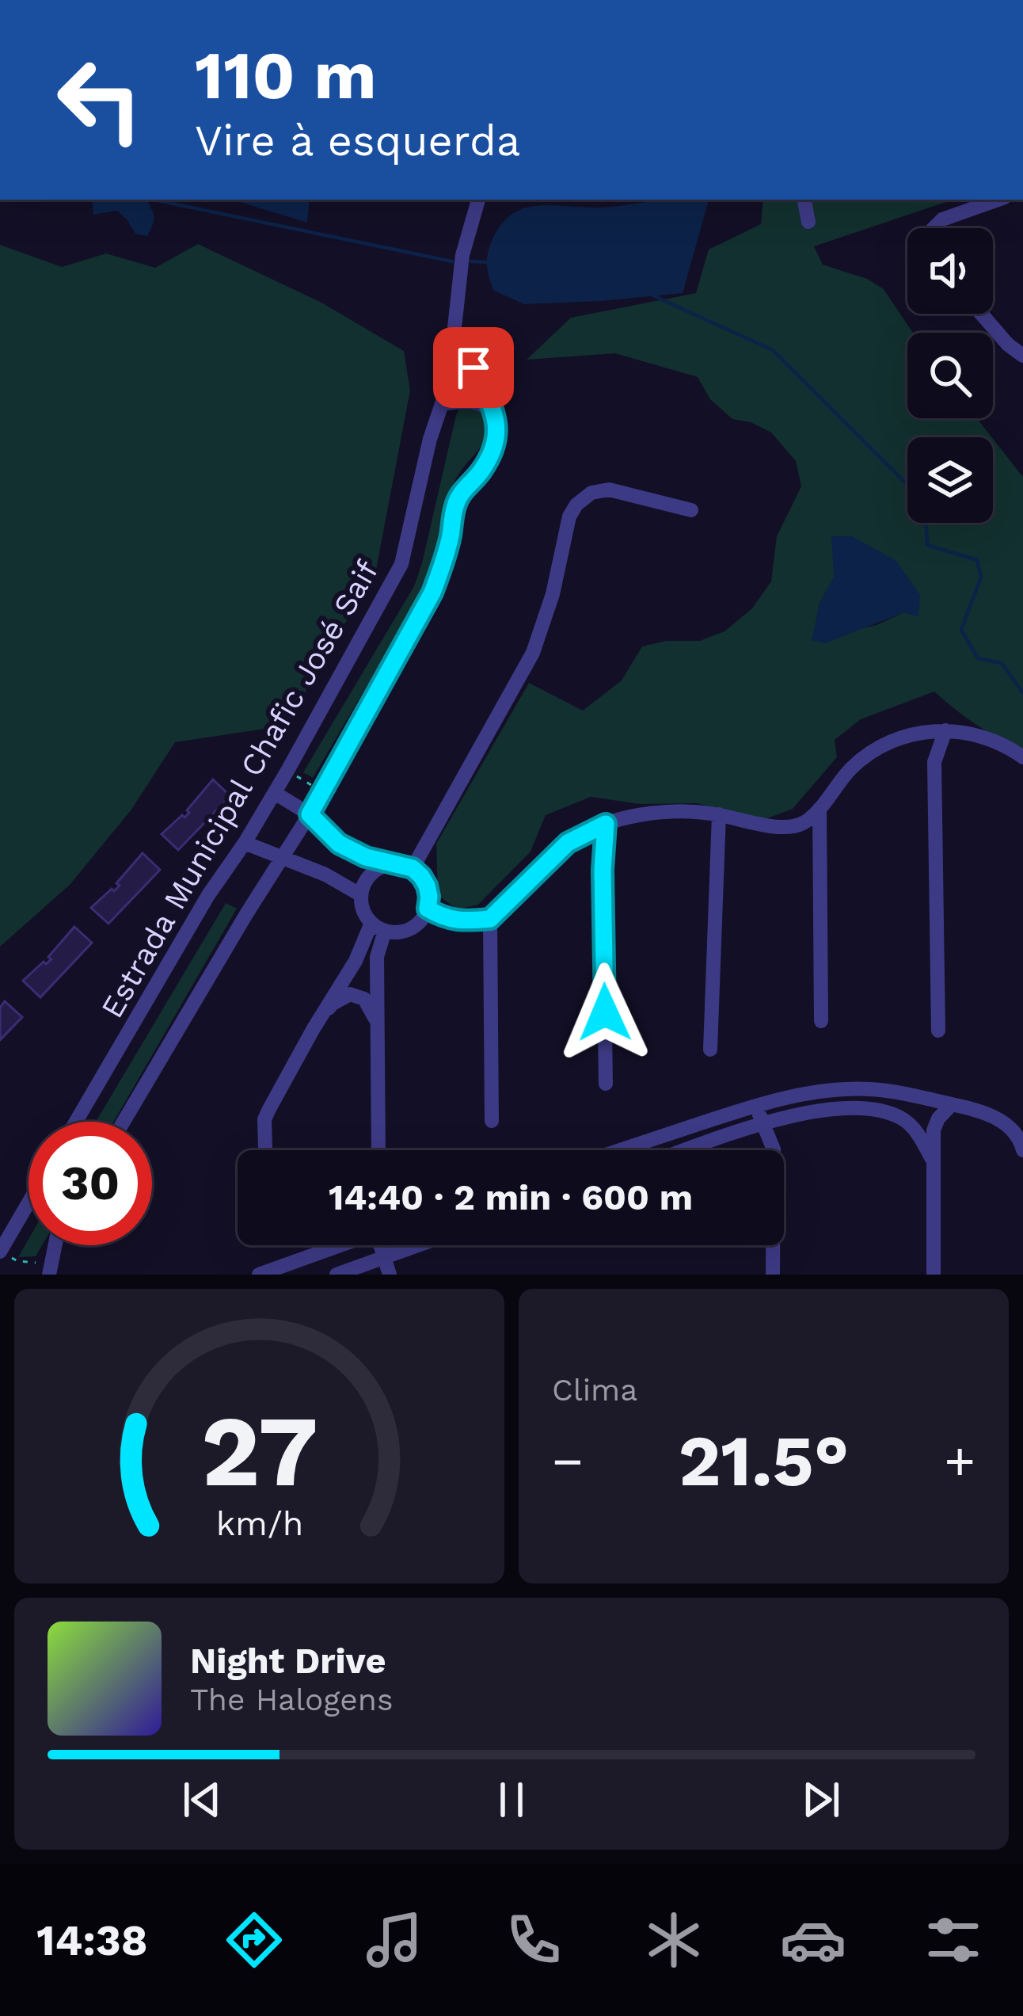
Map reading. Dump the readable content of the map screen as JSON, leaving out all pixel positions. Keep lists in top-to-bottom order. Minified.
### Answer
{"streets":{"street":["Estrada Municipal Chafic José Saif"]},"page":{"turn":["110 m","Vire à esquerda"],"limit":"30","trip":"14:40 · 2 min · 600 m","tile":"Clima","heat":["−","21.5°","+"],"song":["Night Drive","The Halogens"],"tabs":"14:38","gauge":["27","km/h"]}}
